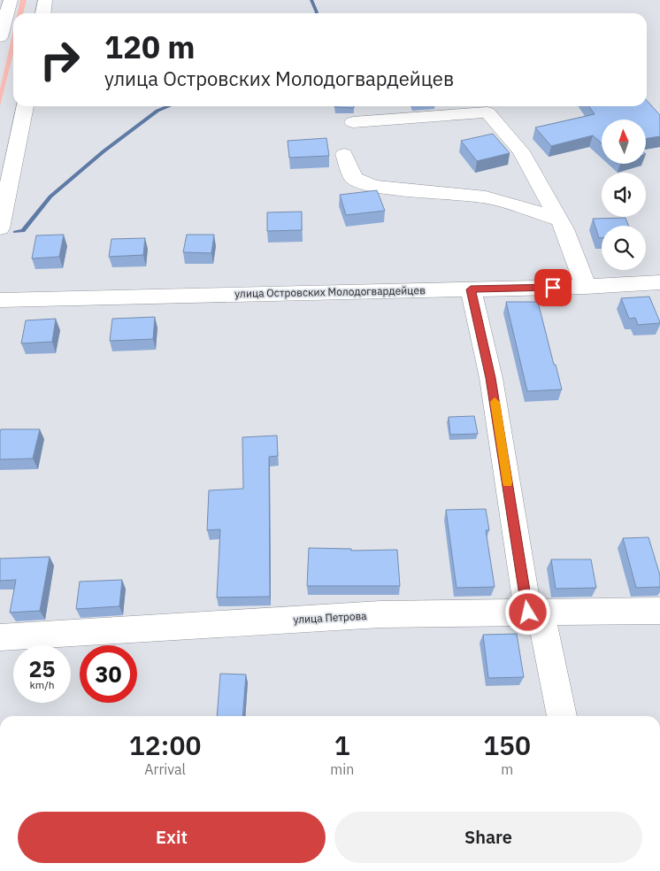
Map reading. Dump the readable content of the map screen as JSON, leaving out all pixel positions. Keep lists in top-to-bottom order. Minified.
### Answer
{"streets":{"main road":["улица Островских Молодогвардейцев","улица Петрова"]},"north":"top","page":{"turn":["120 m","улица Островских Молодогвардейцев"],"speed":"25 km/h","limit":"30","eta":["12:00","Arrival","1","min","150","m"],"buttons":["Exit","Share"]}}
